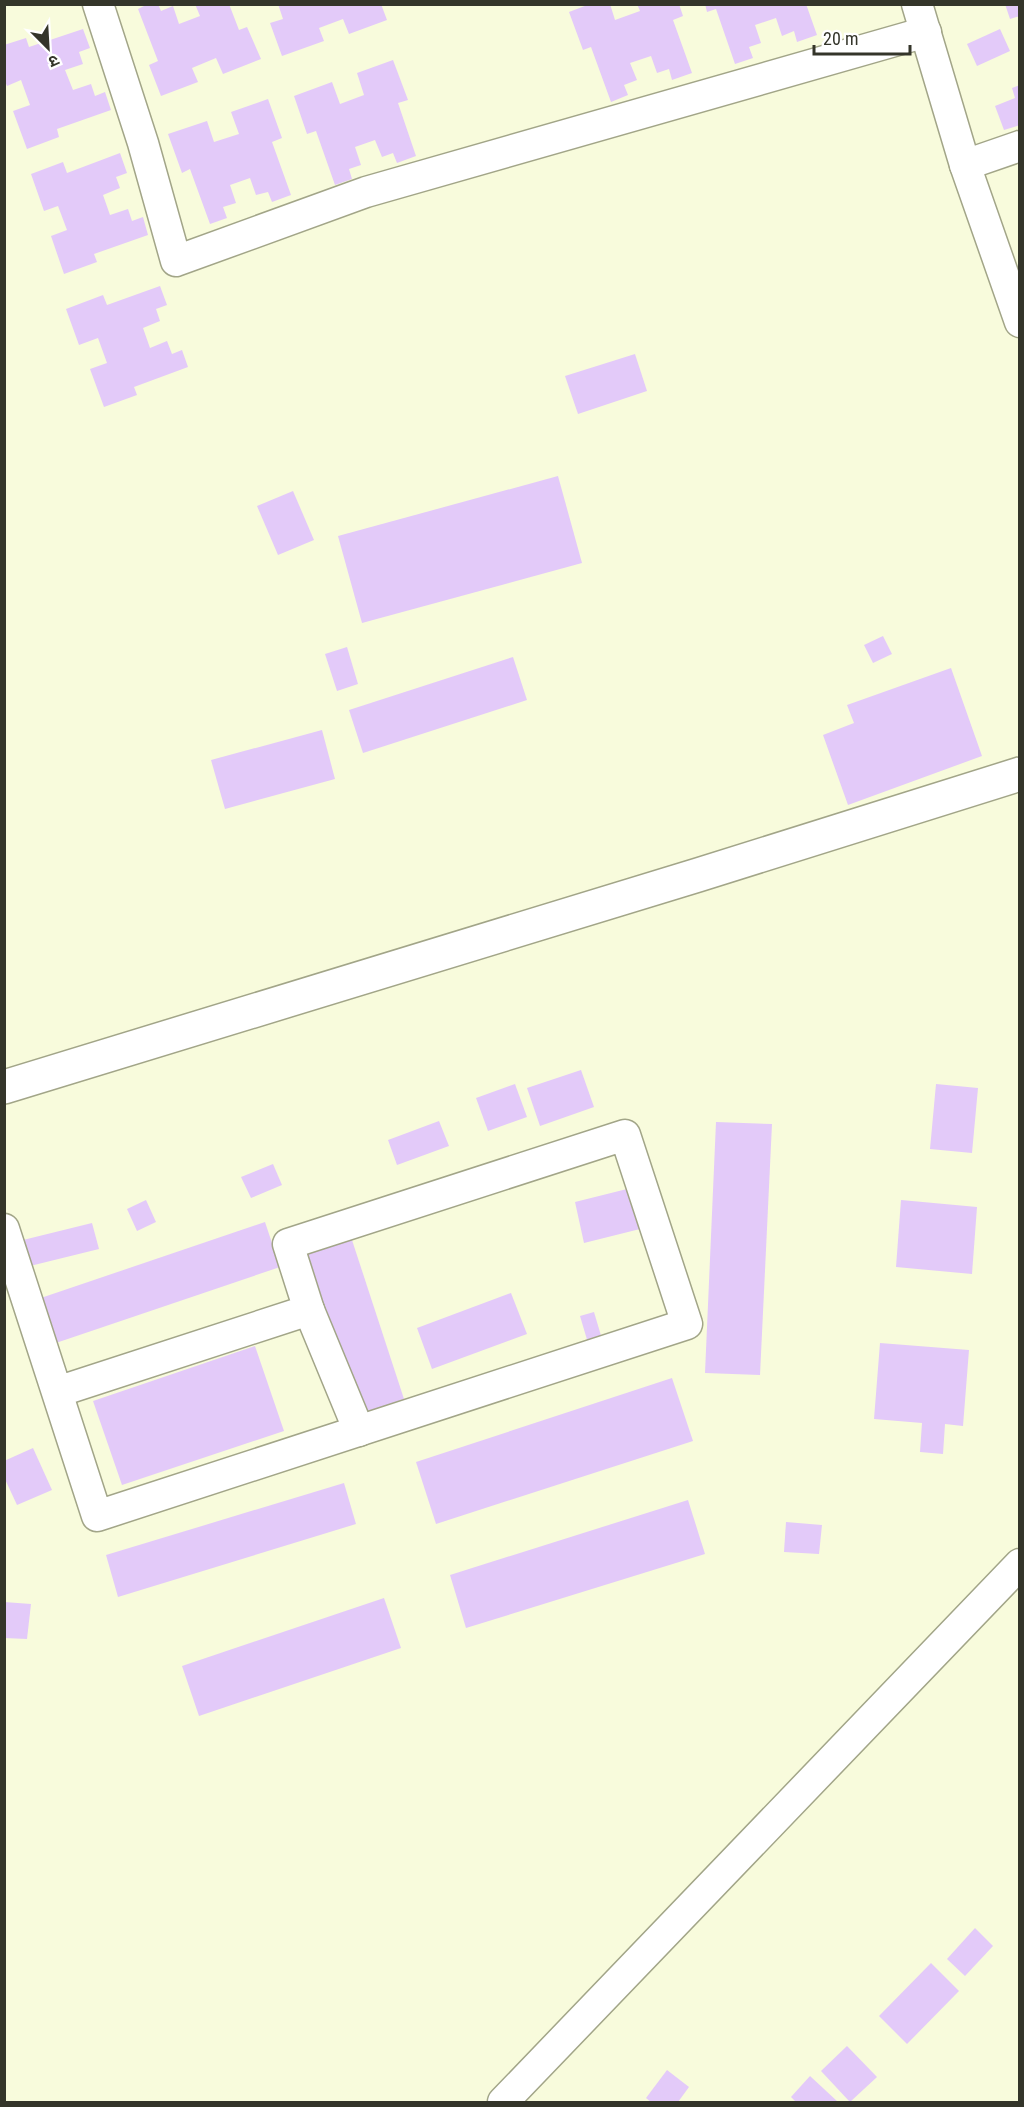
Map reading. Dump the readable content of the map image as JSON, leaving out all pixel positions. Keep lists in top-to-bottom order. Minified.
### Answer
{"scale_bar":"20 m","north":"bottom right"}
